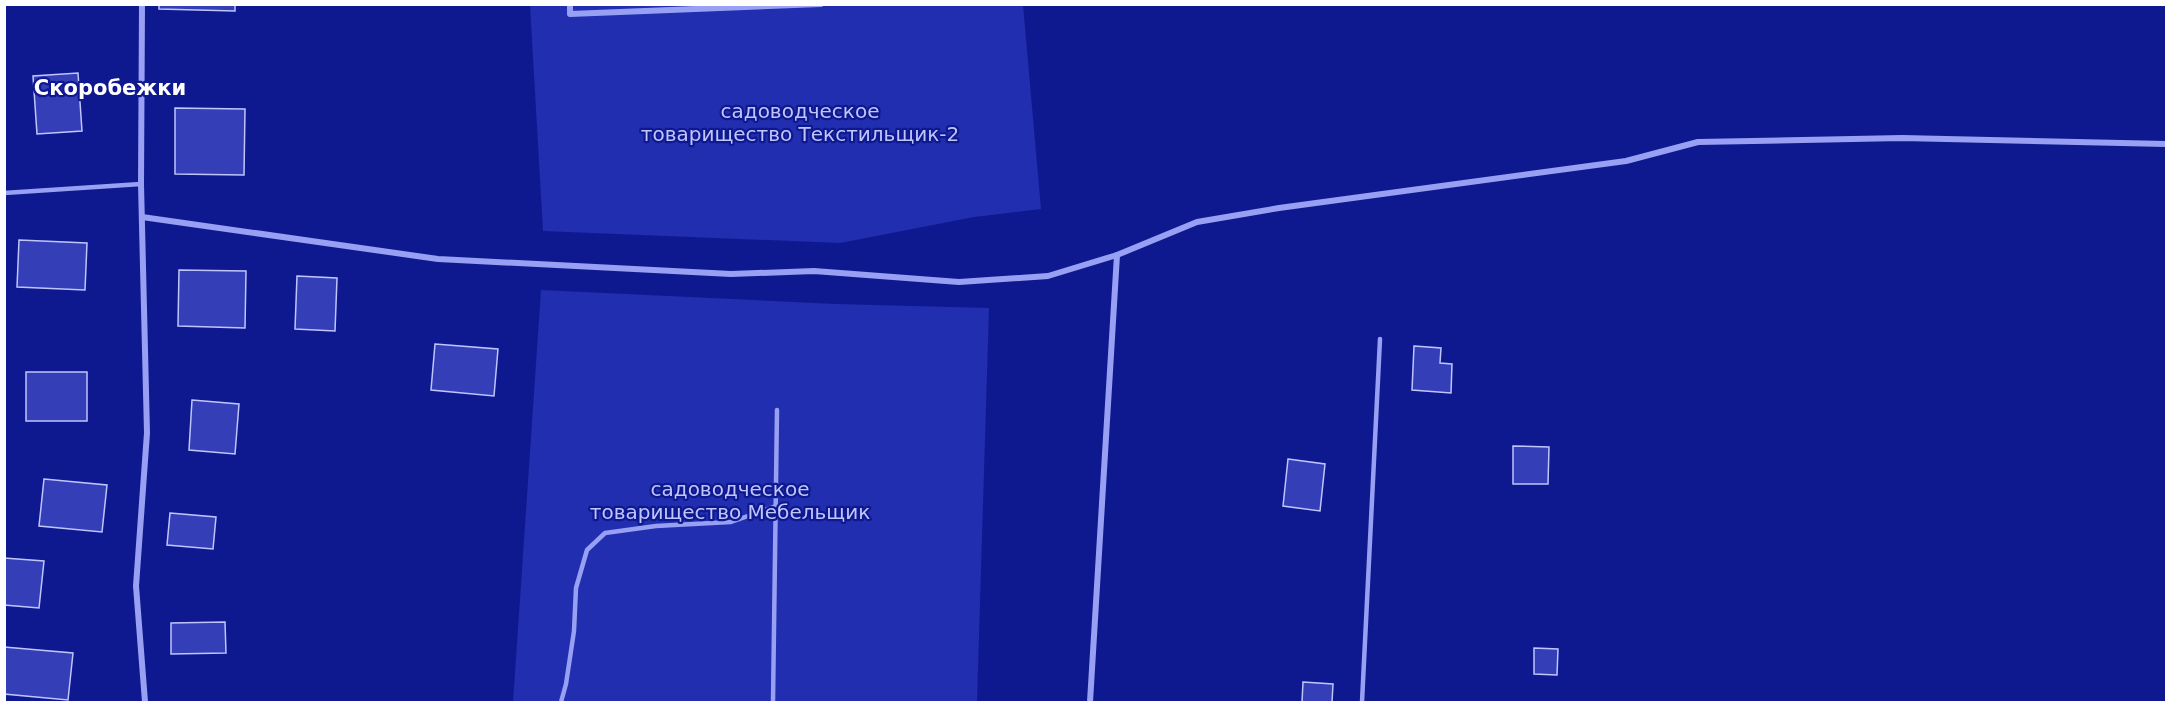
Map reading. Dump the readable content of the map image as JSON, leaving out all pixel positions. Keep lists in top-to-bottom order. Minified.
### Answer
{"districts":["Скоробежки"],"parks":["садоводческое товарищество Текстильщик-2","садоводческое товарищество Мебельщик"]}
